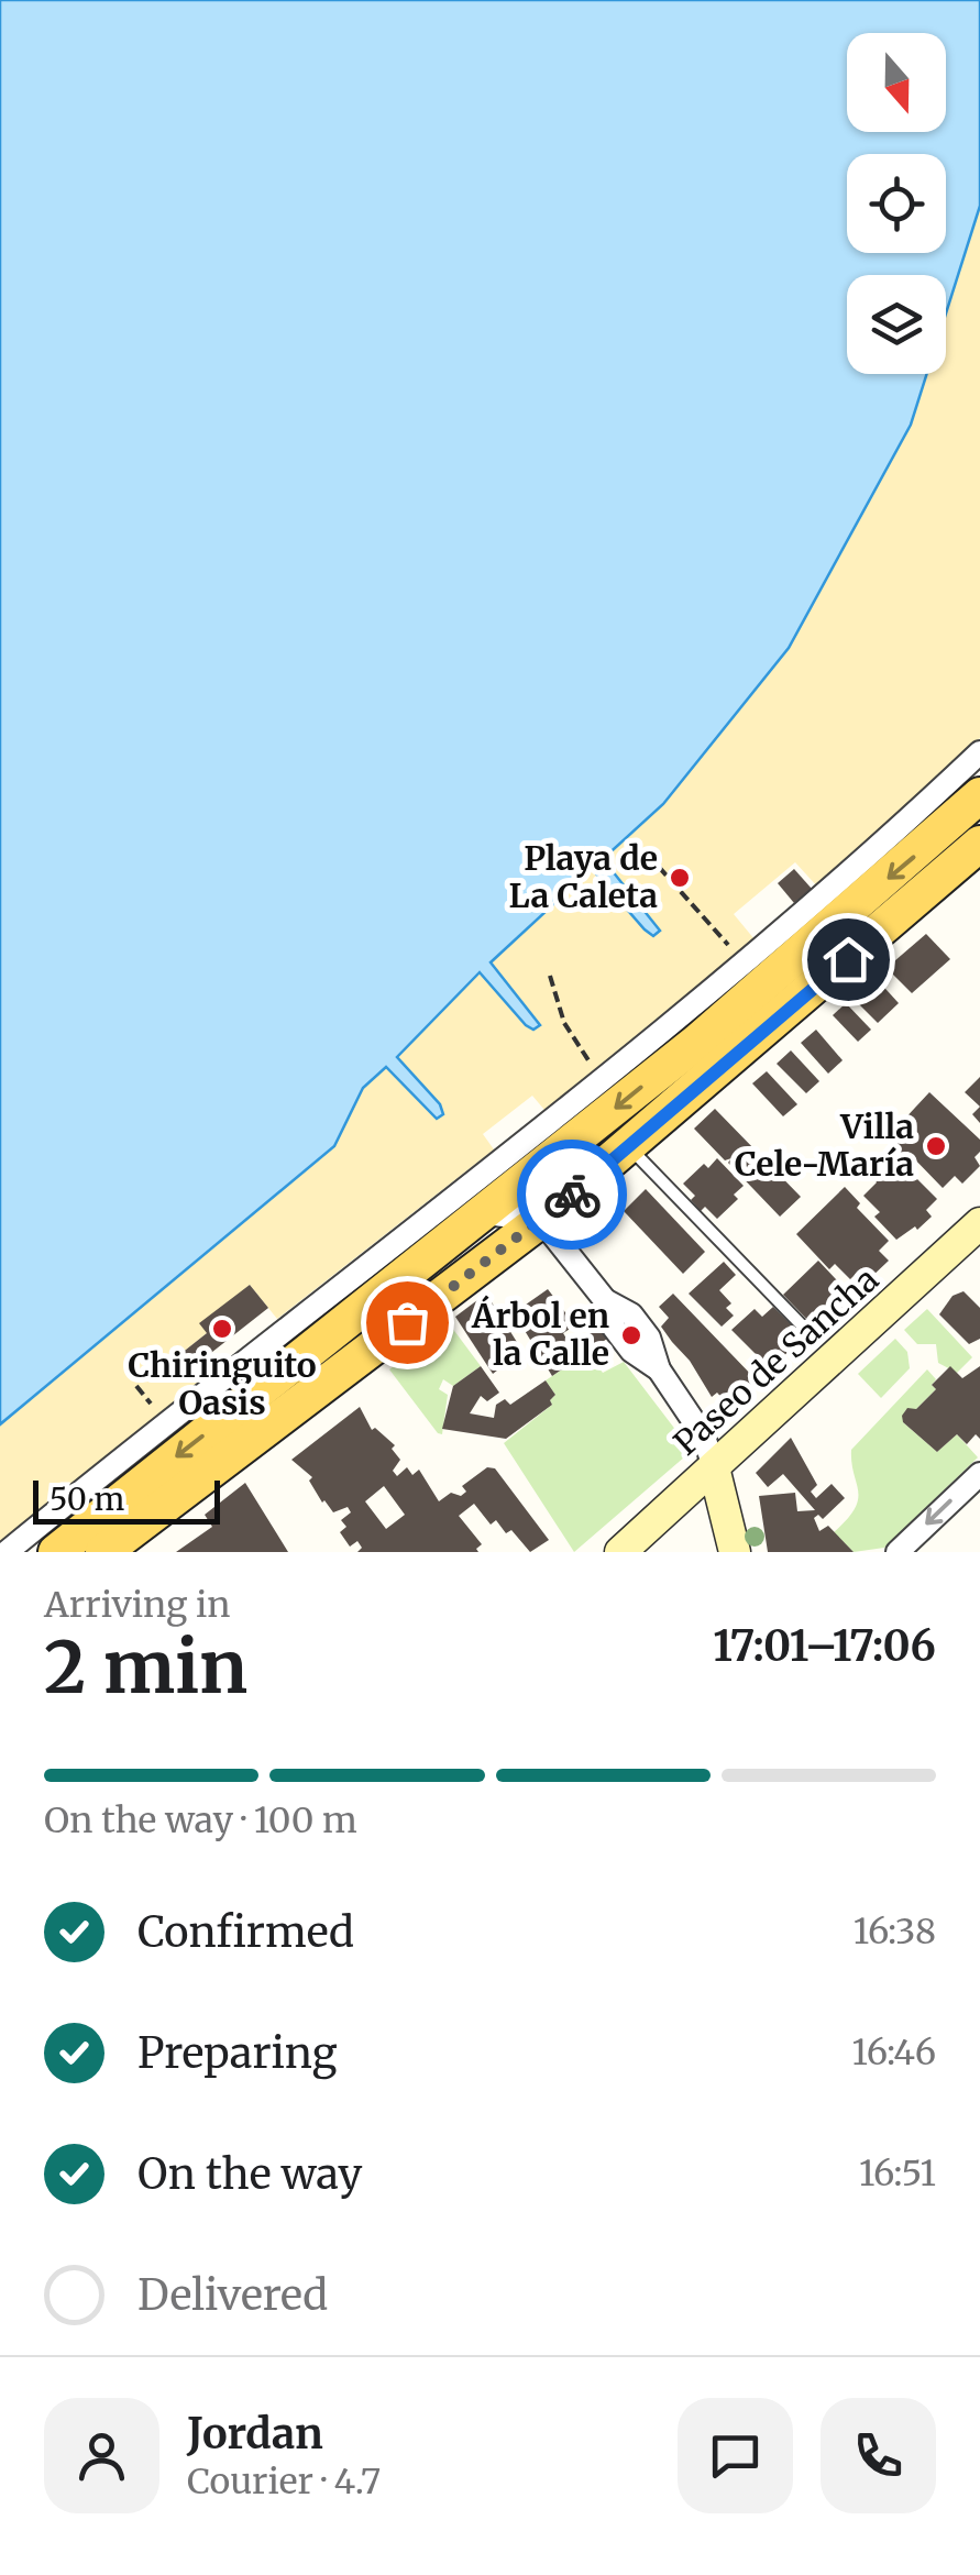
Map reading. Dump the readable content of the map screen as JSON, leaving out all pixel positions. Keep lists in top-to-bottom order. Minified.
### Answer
{"streets":{"main road":["Paseo de Sancha"]},"places":["Playa de La Caleta","Villa Cele-María","Chiringuito Oasis","Árbol en la Calle"],"scale_bar":"50 m","north":"bottom","page":{"scale":"50 m","heading":["2 min","Arriving in","17:01–17:06"],"panel":["Jordan","Courier · 4.7"],"bar":"On the way · 100 m","list":[["Confirmed","16:38"],["Preparing","16:46"],["On the way","16:51"],"Delivered"]}}
